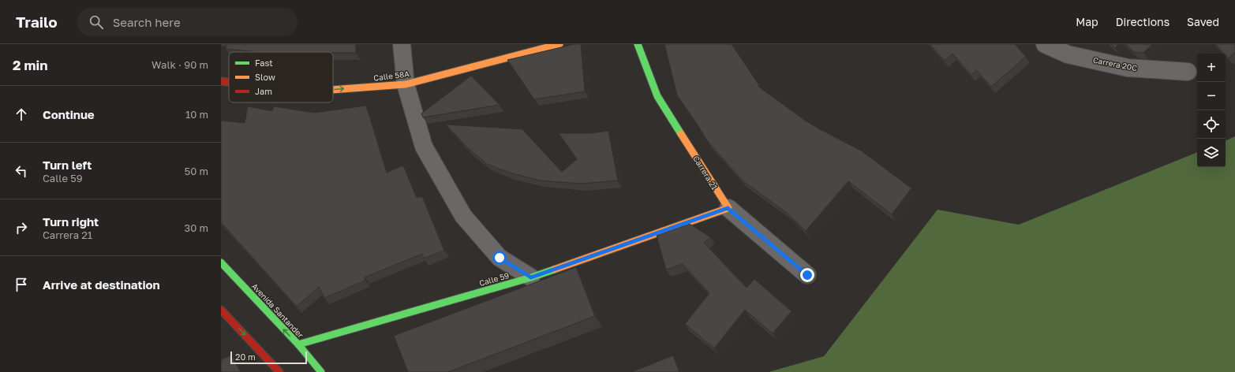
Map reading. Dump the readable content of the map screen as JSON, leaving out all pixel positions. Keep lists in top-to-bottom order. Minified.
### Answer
{"streets":{"street":["Carrera 20C","Calle 58A","Carrera 21","Calle 59","Avenida Santander"]},"crossings":[["Carrera 21","Calle 59"],["Calle 59","Avenida Santander"]],"legend":["Fast","Slow","Jam"],"scale_bar":"20 m","page":{"header":"Trailo","search":"Search here","nav":["Map","Directions","Saved"],"heading":["2 min","Walk · 90 m"],"map_buttons":["+","−"],"list":[["Continue","10 m"],["Turn left","Calle 59","50 m"],["Turn right","Carrera 21","30 m"],"Arrive at destination"],"scale":"20 m"}}
